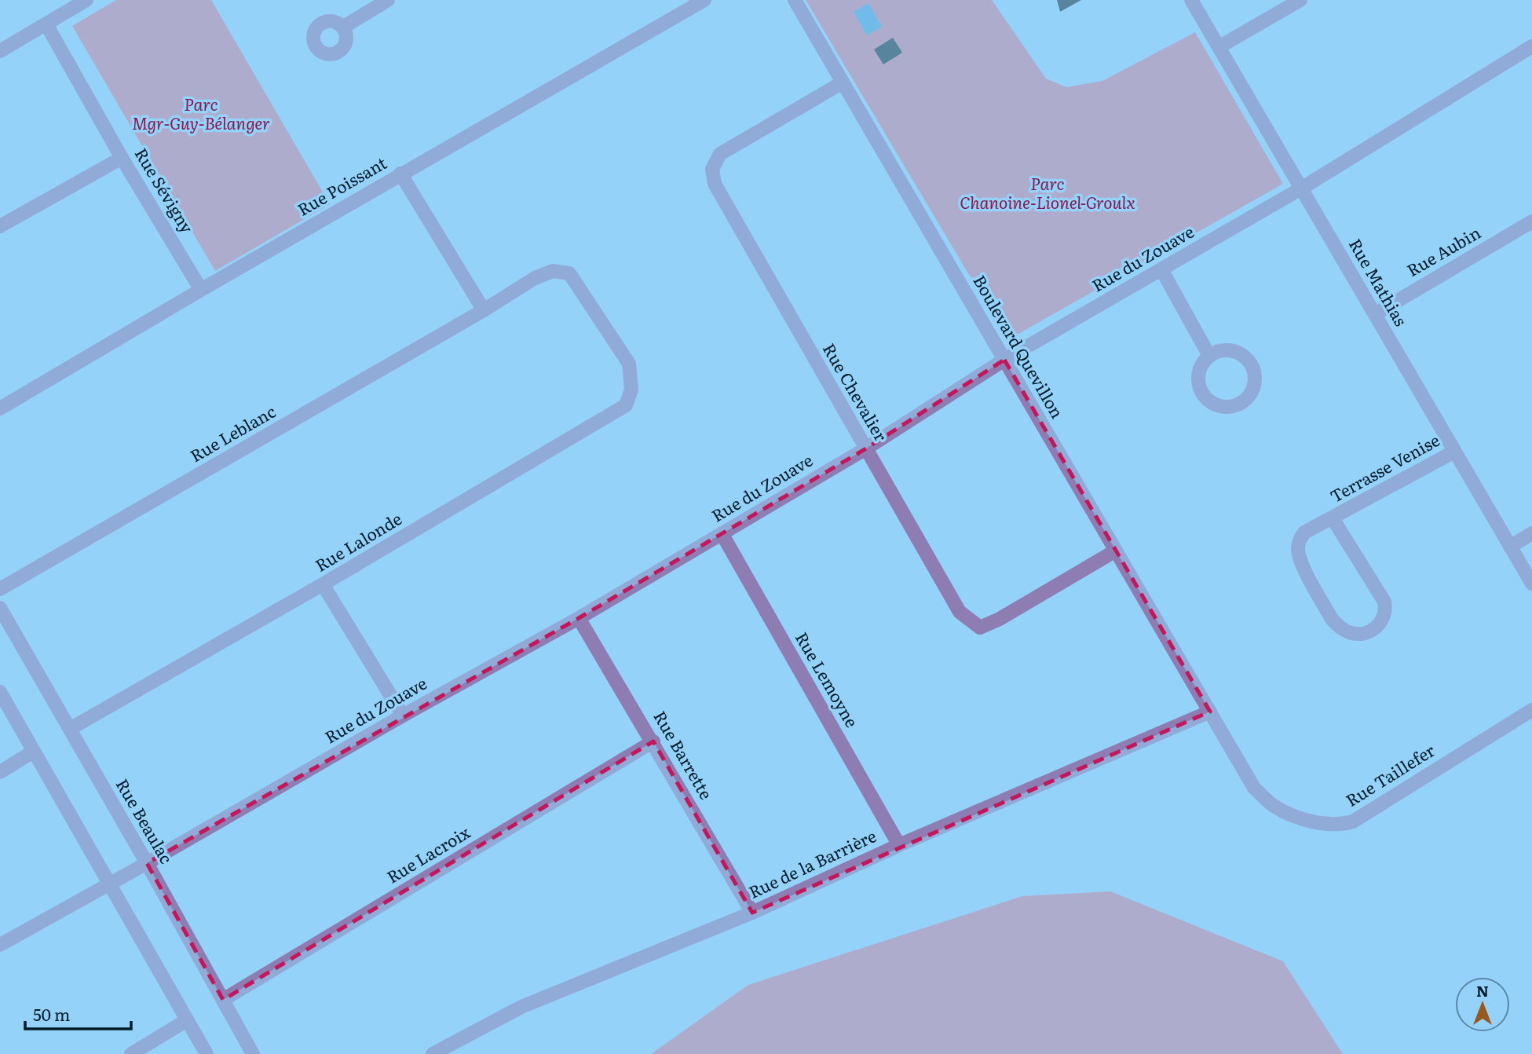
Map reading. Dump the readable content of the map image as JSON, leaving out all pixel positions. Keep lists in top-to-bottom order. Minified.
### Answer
{"streets":{"street":["Rue Poissant","Rue Sévigny","Rue Aubin","Rue du Zouave","Rue Mathias","Boulevard Quevillon","Rue Chevalier","Rue Leblanc","Terrasse Venise","Rue Lalonde","Rue Lemoyne","Rue Barrette","Rue Taillefer","Rue Beaulac","Rue Lacroix","Rue de la Barrière"]},"crossings":[["Rue Poissant","Rue Sévigny"],["Rue Aubin","Rue Mathias"],["Rue du Zouave","Rue Mathias"],["Rue du Zouave","Boulevard Quevillon"],["Rue du Zouave","Rue Chevalier"],["Rue du Zouave","Rue Lemoyne"],["Rue du Zouave","Rue Barrette"],["Rue du Zouave","Rue Beaulac"],["Rue Mathias","Terrasse Venise"],["Boulevard Quevillon","Rue Chevalier"],["Boulevard Quevillon","Rue Taillefer"],["Boulevard Quevillon","Rue de la Barrière"],["Rue Leblanc","Rue Lalonde"],["Rue Lalonde","Rue Beaulac"],["Rue Lemoyne","Rue de la Barrière"],["Rue Barrette","Rue Lacroix"],["Rue Barrette","Rue de la Barrière"],["Rue Taillefer","Rue de la Barrière"],["Rue Beaulac","Rue Lacroix"]],"parks":["Parc Mgr-Guy-Bélanger","Parc Chanoine-Lionel-Groulx"],"scale_bar":"50 m","north":"top"}
